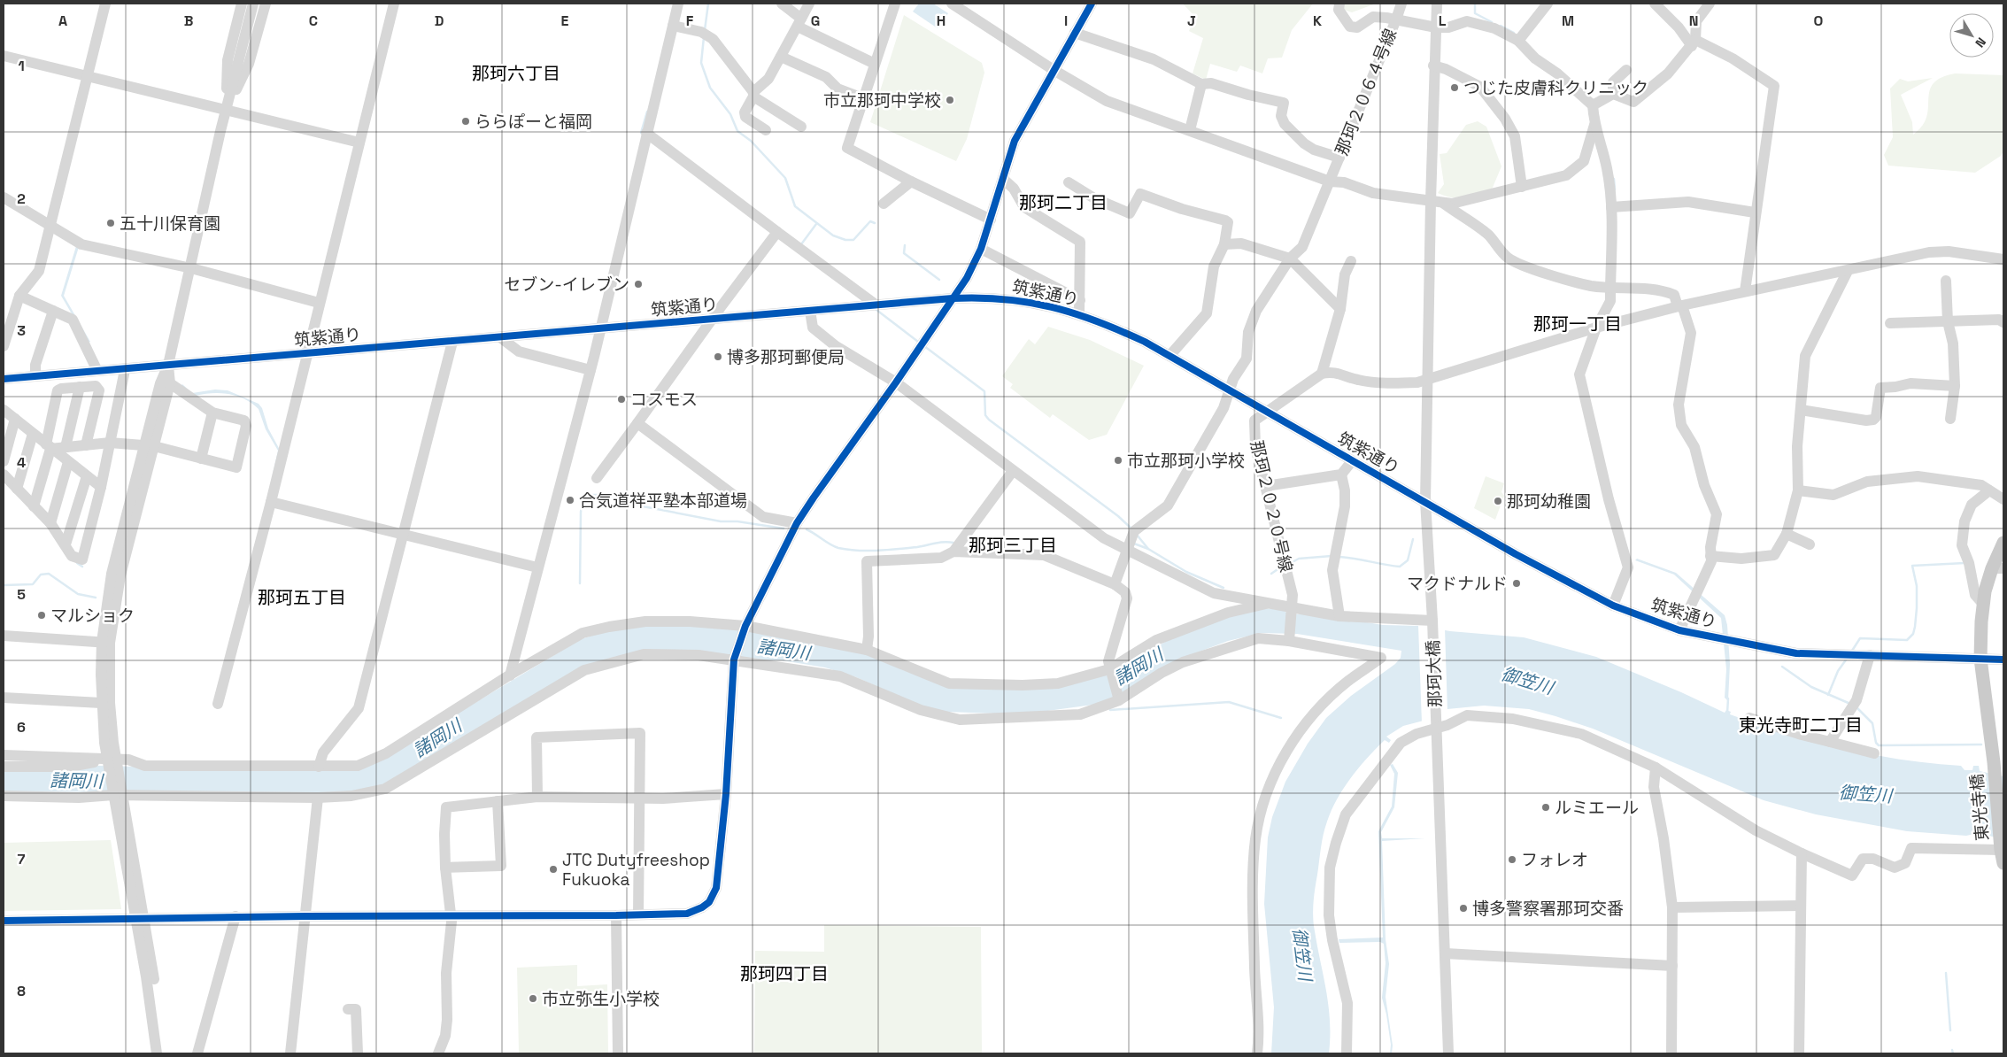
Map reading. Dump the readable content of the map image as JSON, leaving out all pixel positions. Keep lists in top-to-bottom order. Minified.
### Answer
{"streets":{"main road":["東光寺橋"],"street":["那珂２０６４号線","筑紫通り","那珂２０２０号線","那珂大橋"]},"crossings":[["那珂２０６４号線","筑紫通り"],["筑紫通り","那珂２０２０号線"],["筑紫通り","那珂大橋"],["筑紫通り","東光寺橋"]],"districts":["那珂六丁目","那珂二丁目","那珂一丁目","那珂三丁目","那珂五丁目","東光寺町二丁目","那珂四丁目"],"water":["諸岡川","御笠川"],"places":["つじた皮膚科クリニック","市立那珂中学校","ららぽーと福岡","五十川保育園","セブン-イレブン","博多那珂郵便局","コスモス","市立那珂小学校","合気道祥平塾本部道場","那珂幼稚園","マクドナルド","マルショク","ルミエール","フォレオ","JTC Dutyfreeshop Fukuoka","博多警察署那珂交番","市立弥生小学校"],"north":"bottom right","grid":{"columns":["A","B","C","D","E","F","G","H","I","J","K","L","M","N","O"],"rows":["1","2","3","4","5","6","7","8"]}}
